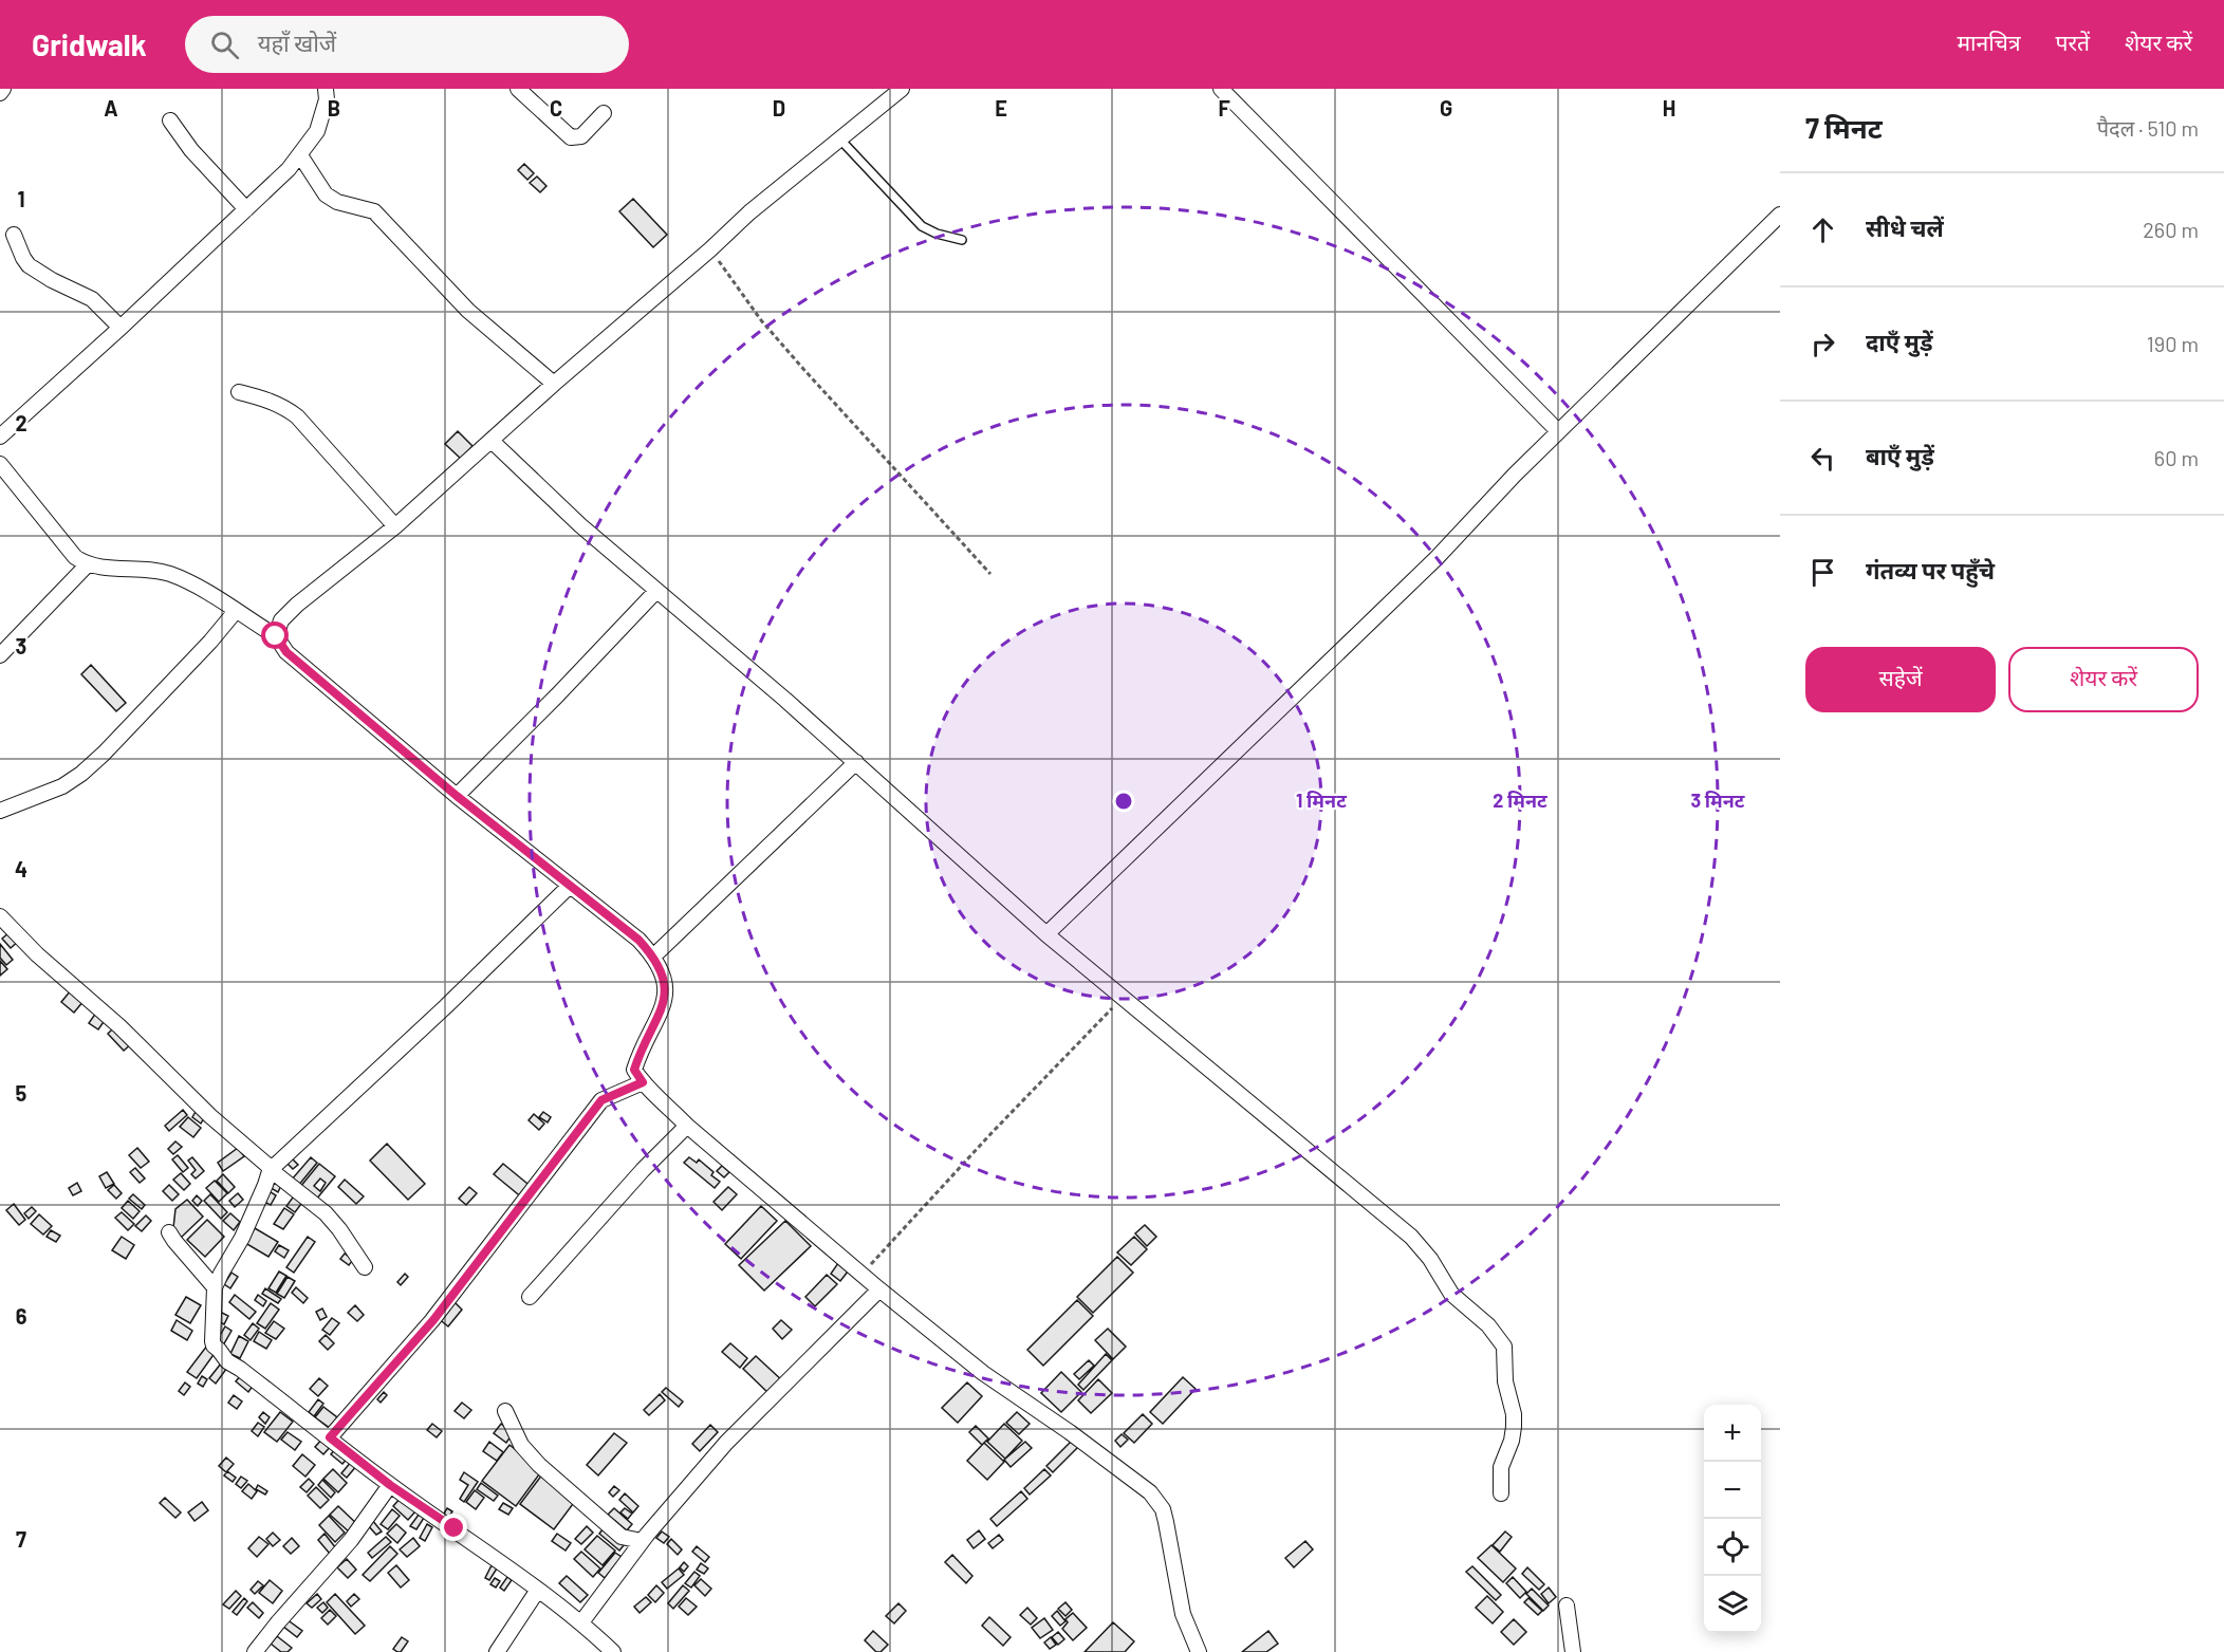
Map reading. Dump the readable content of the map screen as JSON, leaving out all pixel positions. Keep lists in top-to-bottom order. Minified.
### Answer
{"page":{"header":"Gridwalk","search":"यहाँ खोजें","nav":["मानचित्र","परतें","शेयर करें"],"heading":["7 मिनट","पैदल · 510 m"],"list":[["सीधे चलें","260 m"],["दाएँ मुड़ें","190 m"],["बाएँ मुड़ें","60 m"],"गंतव्य पर पहुँचे"],"buttons":["सहेजें","शेयर करें"],"map_buttons":["+","−"]},"grid":{"columns":["A","B","C","D","E","F","G","H"],"rows":["1","2","3","4","5","6","7"]},"rings":["1 मिनट","2 मिनट","3 मिनट"]}
